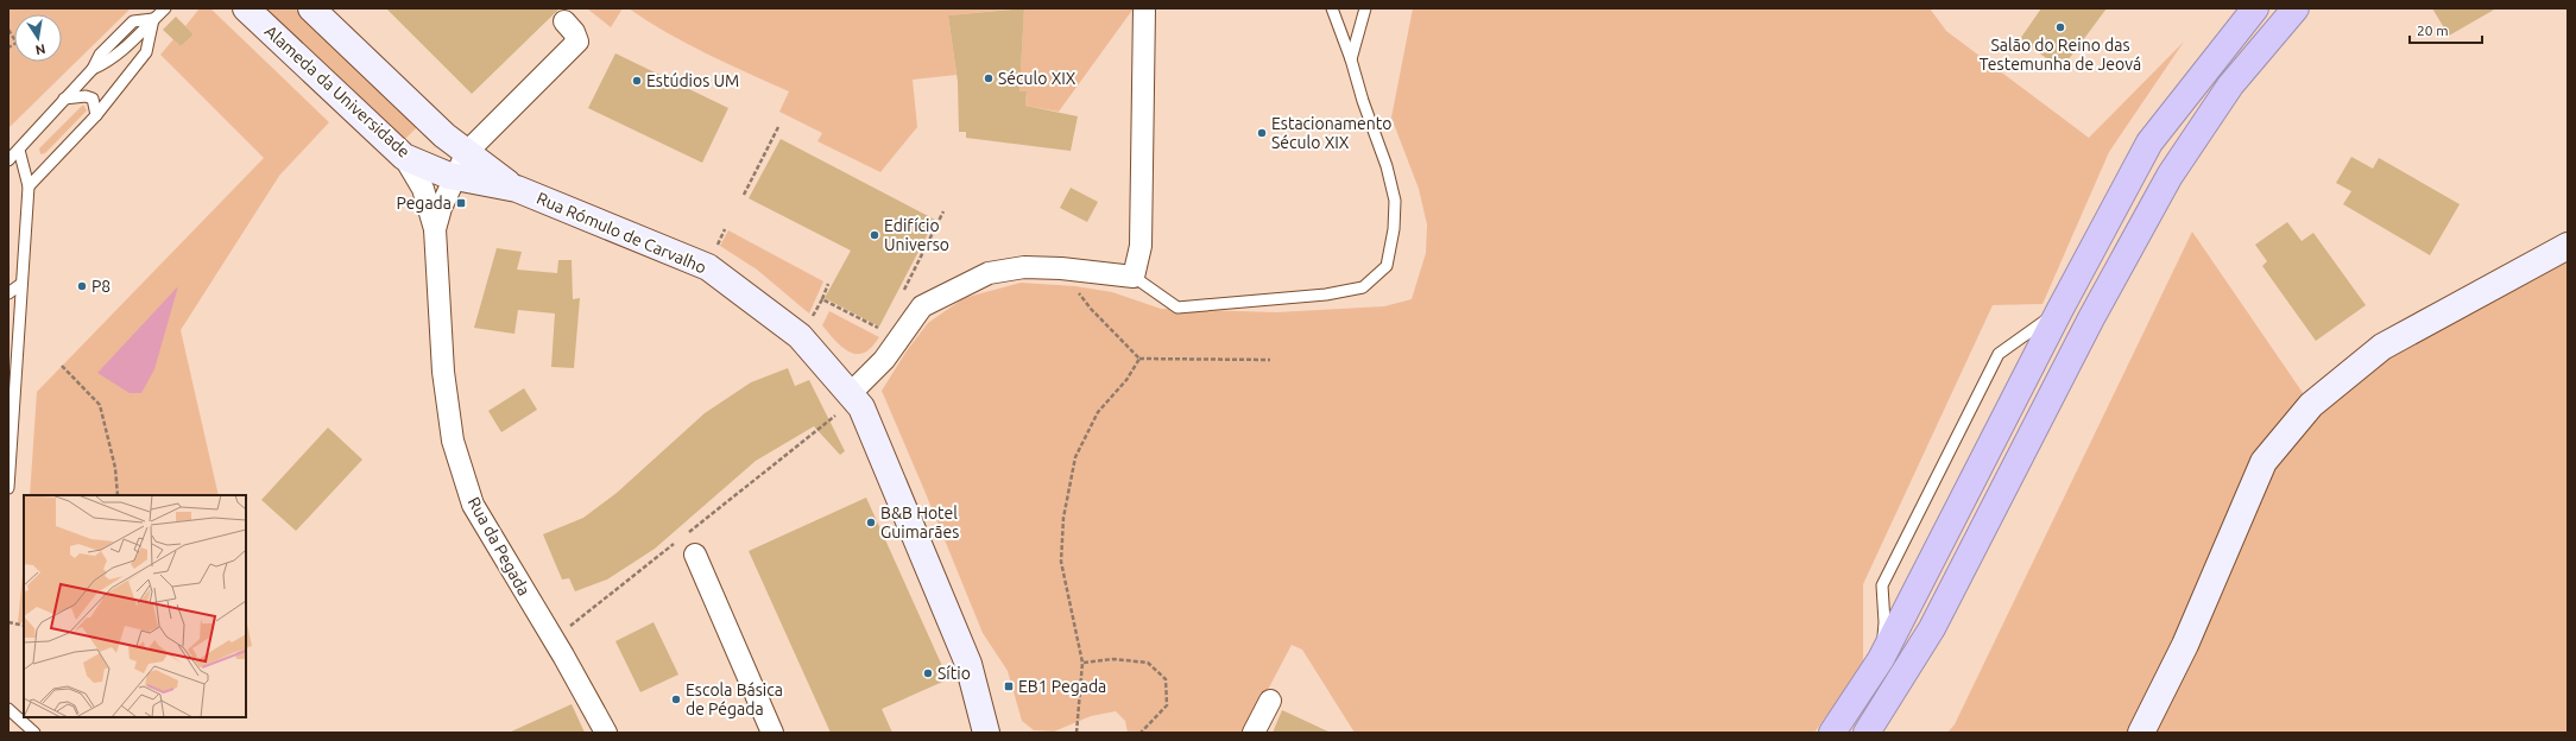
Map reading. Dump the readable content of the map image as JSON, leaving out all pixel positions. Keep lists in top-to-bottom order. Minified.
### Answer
{"streets":{"street":["Alameda da Universidade","Rua Rómulo de Carvalho","Rua da Pegada"]},"crossings":[["Alameda da Universidade","Rua Rómulo de Carvalho"]],"places":{"other":["Salão do Reino das Testemunha de Jeová","Século XIX","Estúdios UM","Estacionamento Século XIX","Edifício Universo","P8","B&B Hotel Guimarães","Sítio","Escola Básica de Pégada"],"transit":["Pegada","EB1 Pegada"]},"scale_bar":"20 m","north":"bottom"}
